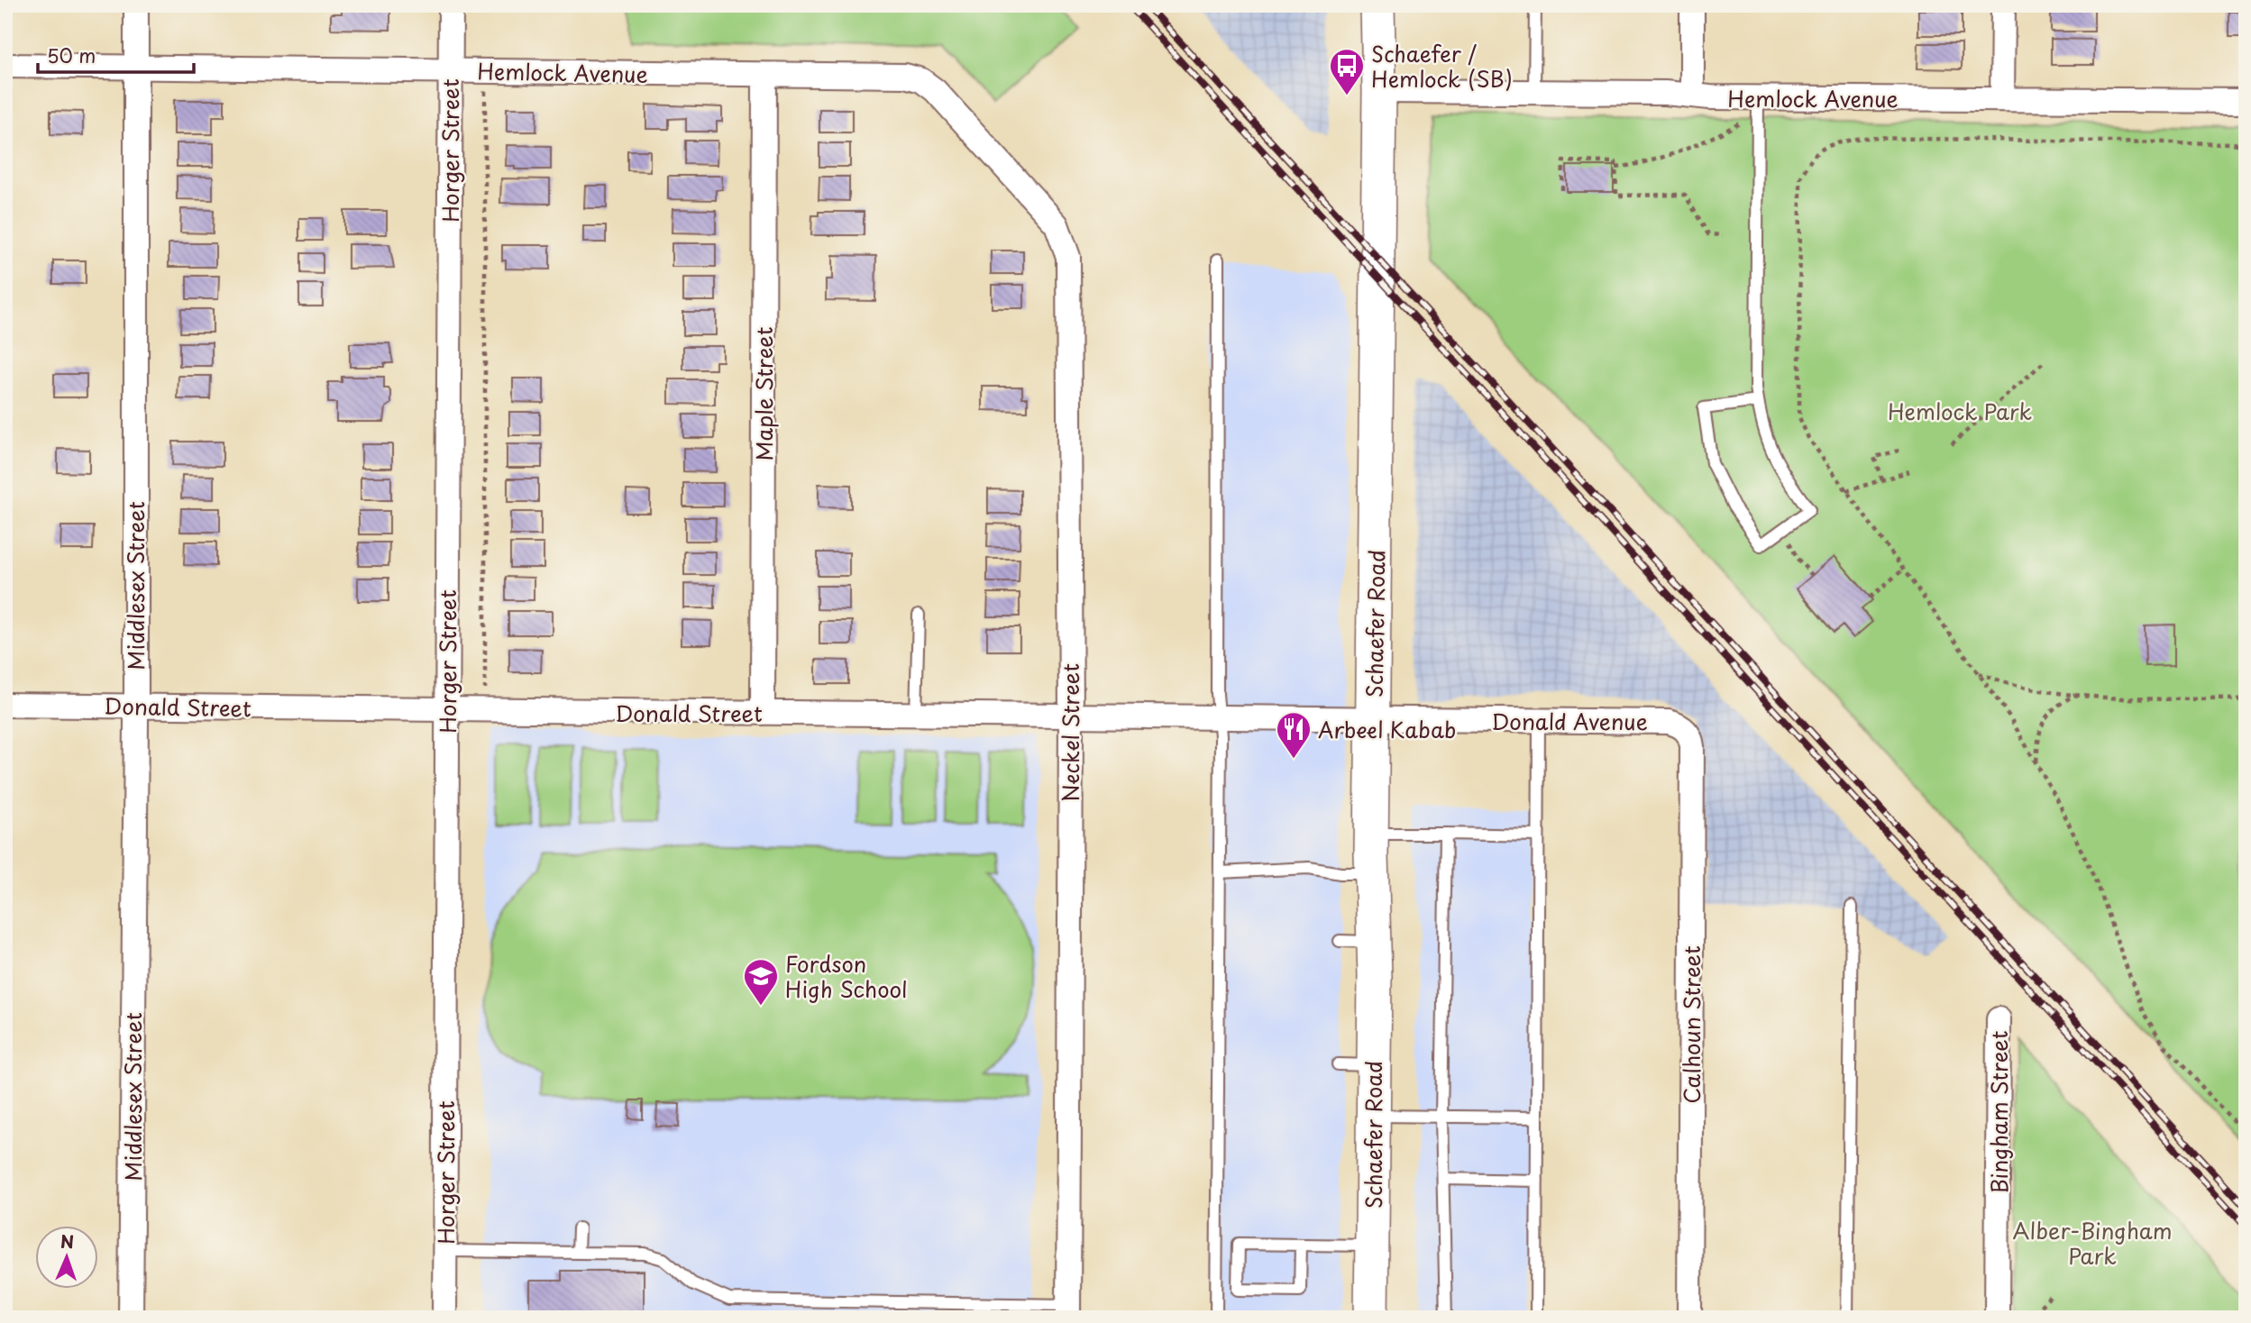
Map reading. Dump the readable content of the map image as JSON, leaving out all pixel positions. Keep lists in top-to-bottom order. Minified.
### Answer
{"streets":{"main road":["Schaefer Road"],"street":["Hemlock Avenue","Horger Street","Maple Street","Middlesex Street","Donald Street","Donald Avenue","Neckel Street","Calhoun Street","Bingham Street"]},"crossings":[["Hemlock Avenue","Horger Street"],["Hemlock Avenue","Maple Street"],["Hemlock Avenue","Middlesex Street"],["Hemlock Avenue","Schaefer Road"],["Hemlock Avenue","Neckel Street"],["Horger Street","Donald Street"],["Maple Street","Donald Street"],["Middlesex Street","Donald Street"],["Schaefer Road","Donald Street"],["Schaefer Road","Donald Avenue"],["Donald Street","Donald Avenue"],["Donald Street","Neckel Street"],["Donald Avenue","Calhoun Street"]],"parks":["Hemlock Park","Alber-Bingham Park"],"places":{"bus stop":["Schaefer / Hemlock (SB)"],"restaurant":["Arbeel Kabab"],"school or university":["Fordson High School"]},"scale_bar":"50 m","north":"top"}
